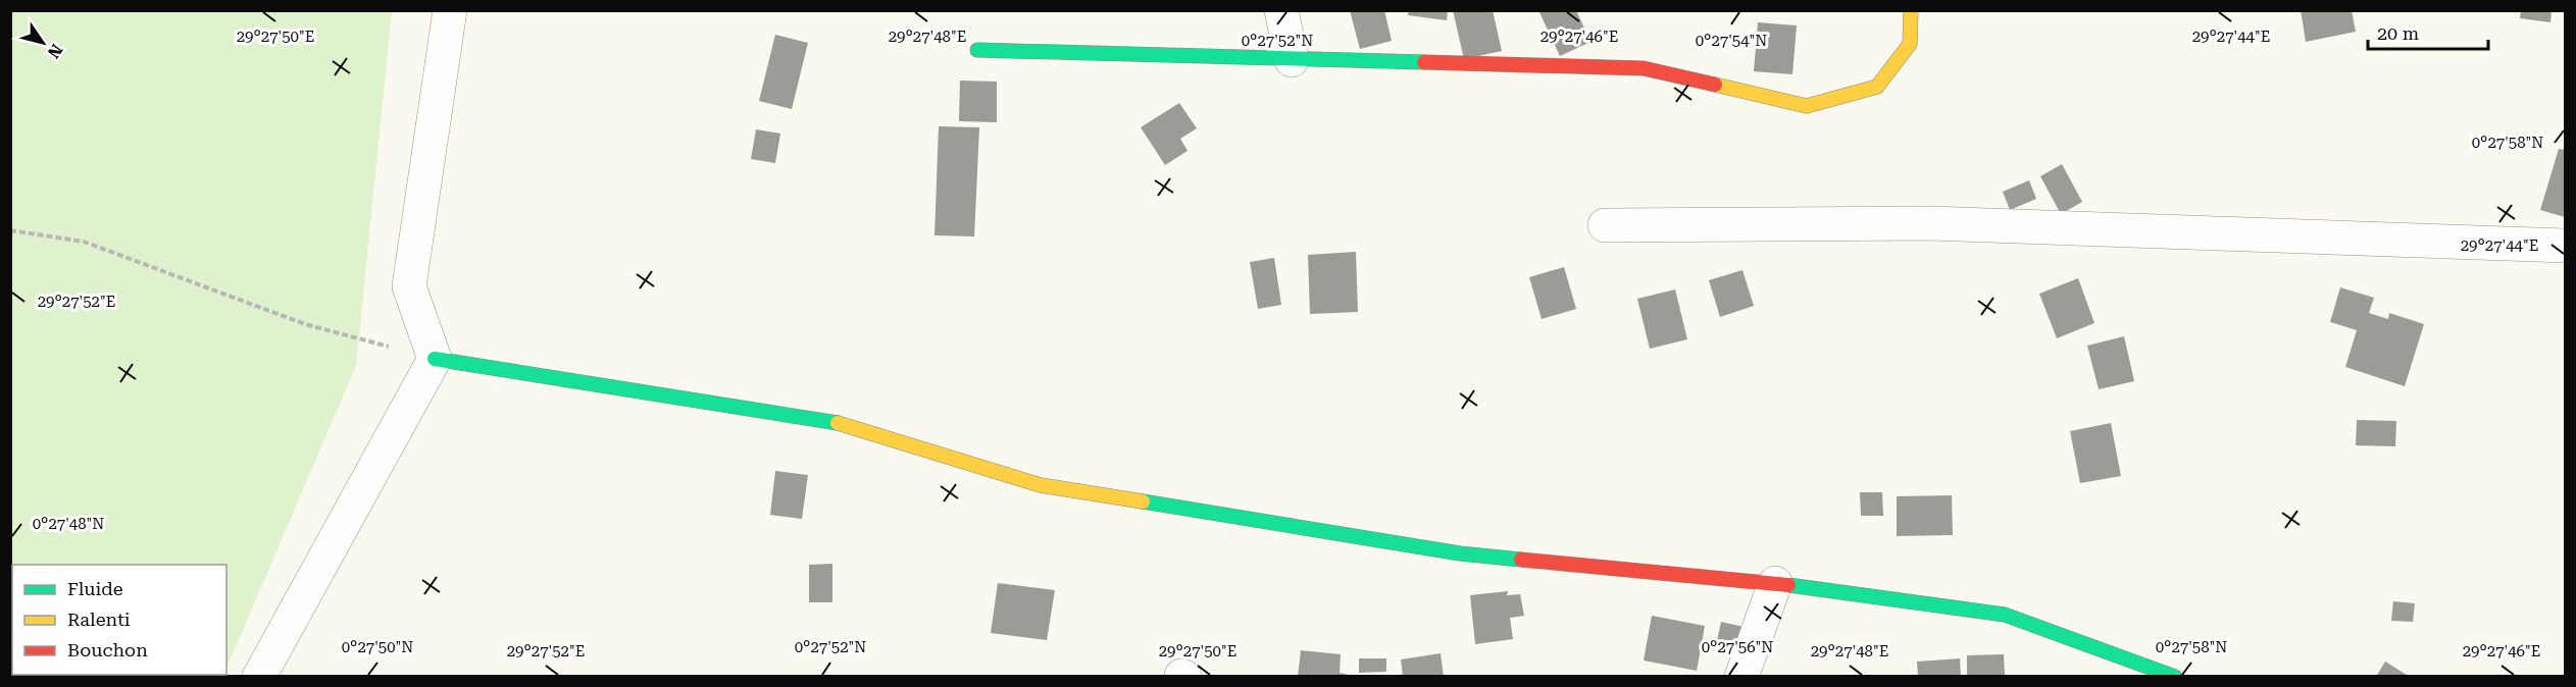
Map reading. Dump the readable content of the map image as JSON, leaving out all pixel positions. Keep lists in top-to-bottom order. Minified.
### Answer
{"legend":["Fluide","Ralenti","Bouchon"],"scale_bar":"20 m","north":"bottom right","coordinates":["29°27'50\"E","29°27'48\"E","29°27'46\"E","29°27'44\"E","0°27'52\"N","0°27'54\"N","0°27'58\"N","29°27'52\"E","0°27'48\"N","0°27'50\"N","0°27'56\"N"]}
